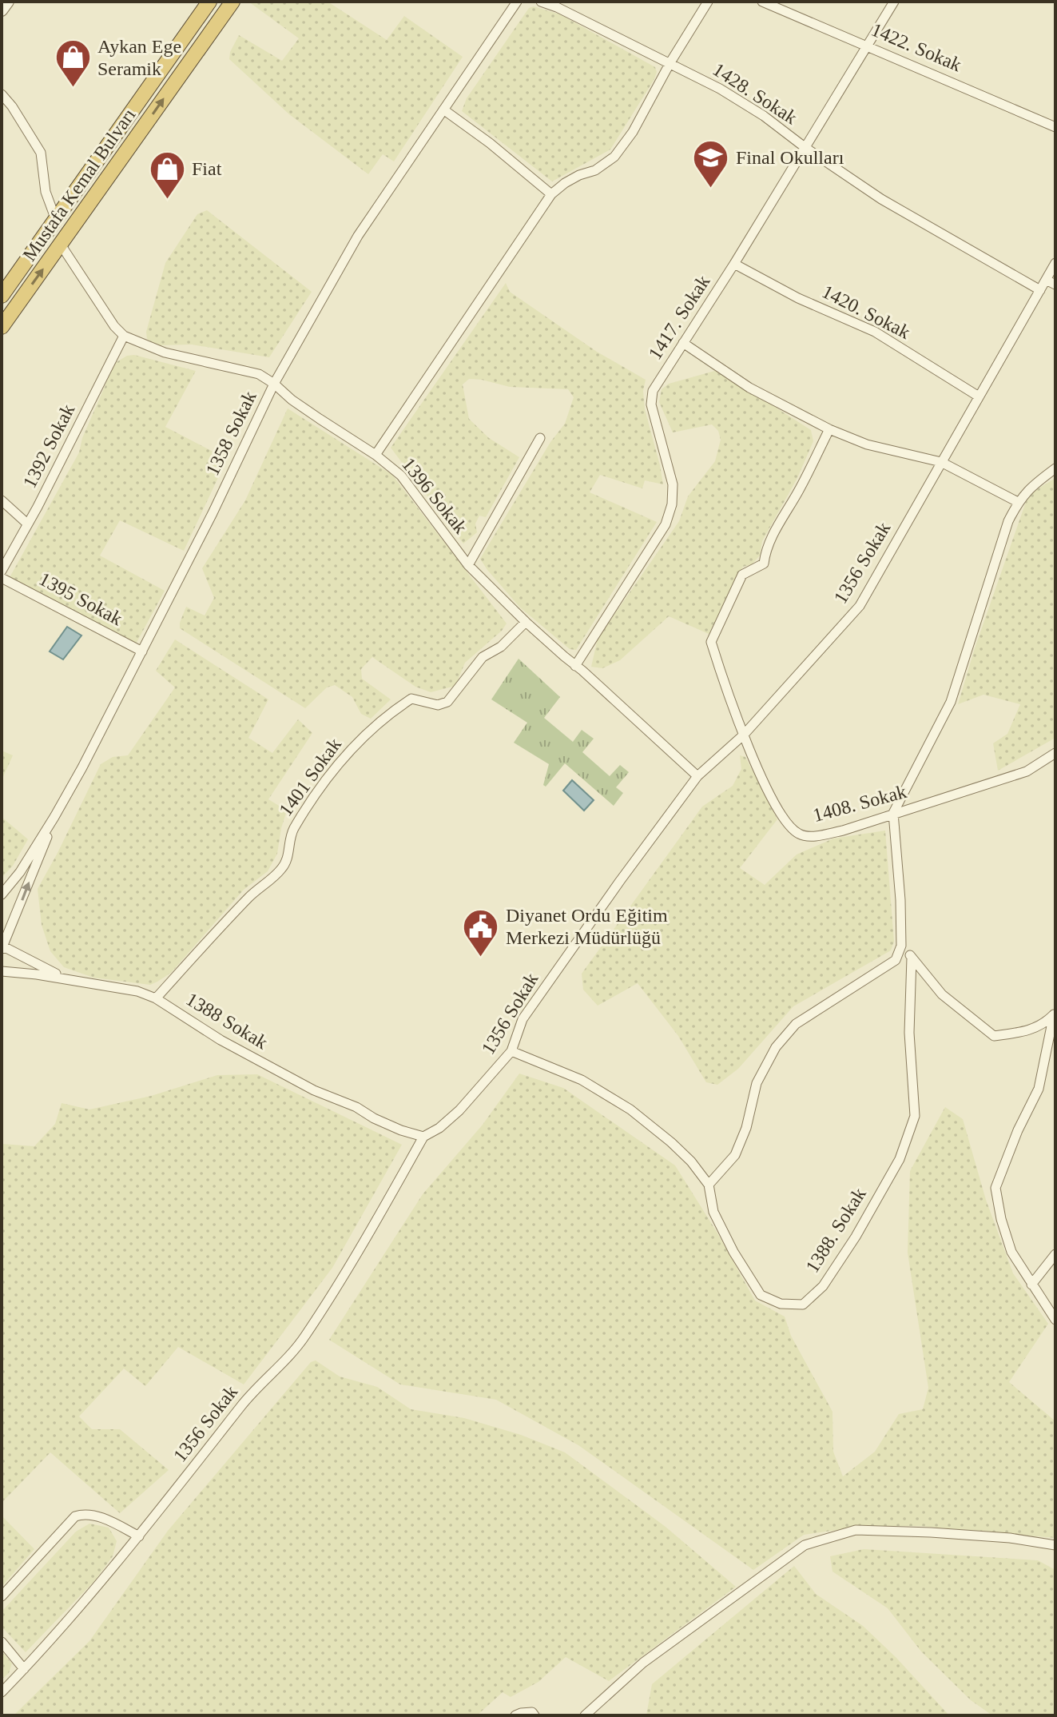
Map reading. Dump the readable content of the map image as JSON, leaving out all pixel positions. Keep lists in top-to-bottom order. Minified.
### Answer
{"streets":{"highway":["Mustafa Kemal Bulvarı"],"street":["1422. Sokak","1428. Sokak","1420. Sokak","1417. Sokak","1358 Sokak","1392 Sokak","1396 Sokak","1356 Sokak","1395 Sokak","1401 Sokak","1408. Sokak","1388 Sokak","1388. Sokak"]},"crossings":[["1422. Sokak","1417. Sokak"],["1428. Sokak","1417. Sokak"],["1428. Sokak","1356 Sokak"],["Mustafa Kemal Bulvarı","1396 Sokak"],["1420. Sokak","1417. Sokak"],["1420. Sokak","1356 Sokak"],["1417. Sokak","1396 Sokak"],["1358 Sokak","1396 Sokak"],["1358 Sokak","1395 Sokak"],["1392 Sokak","1396 Sokak"],["1396 Sokak","1356 Sokak"],["1396 Sokak","1401 Sokak"],["1356 Sokak","1408. Sokak"],["1356 Sokak","1388 Sokak"],["1356 Sokak","1388. Sokak"],["1401 Sokak","1388 Sokak"]],"places":{"shop":["Aykan Ege Seramik","Fiat"],"school or university":["Final Okulları"],"public building":["Diyanet Ordu Eğitim Merkezi Müdürlüğü"]}}
